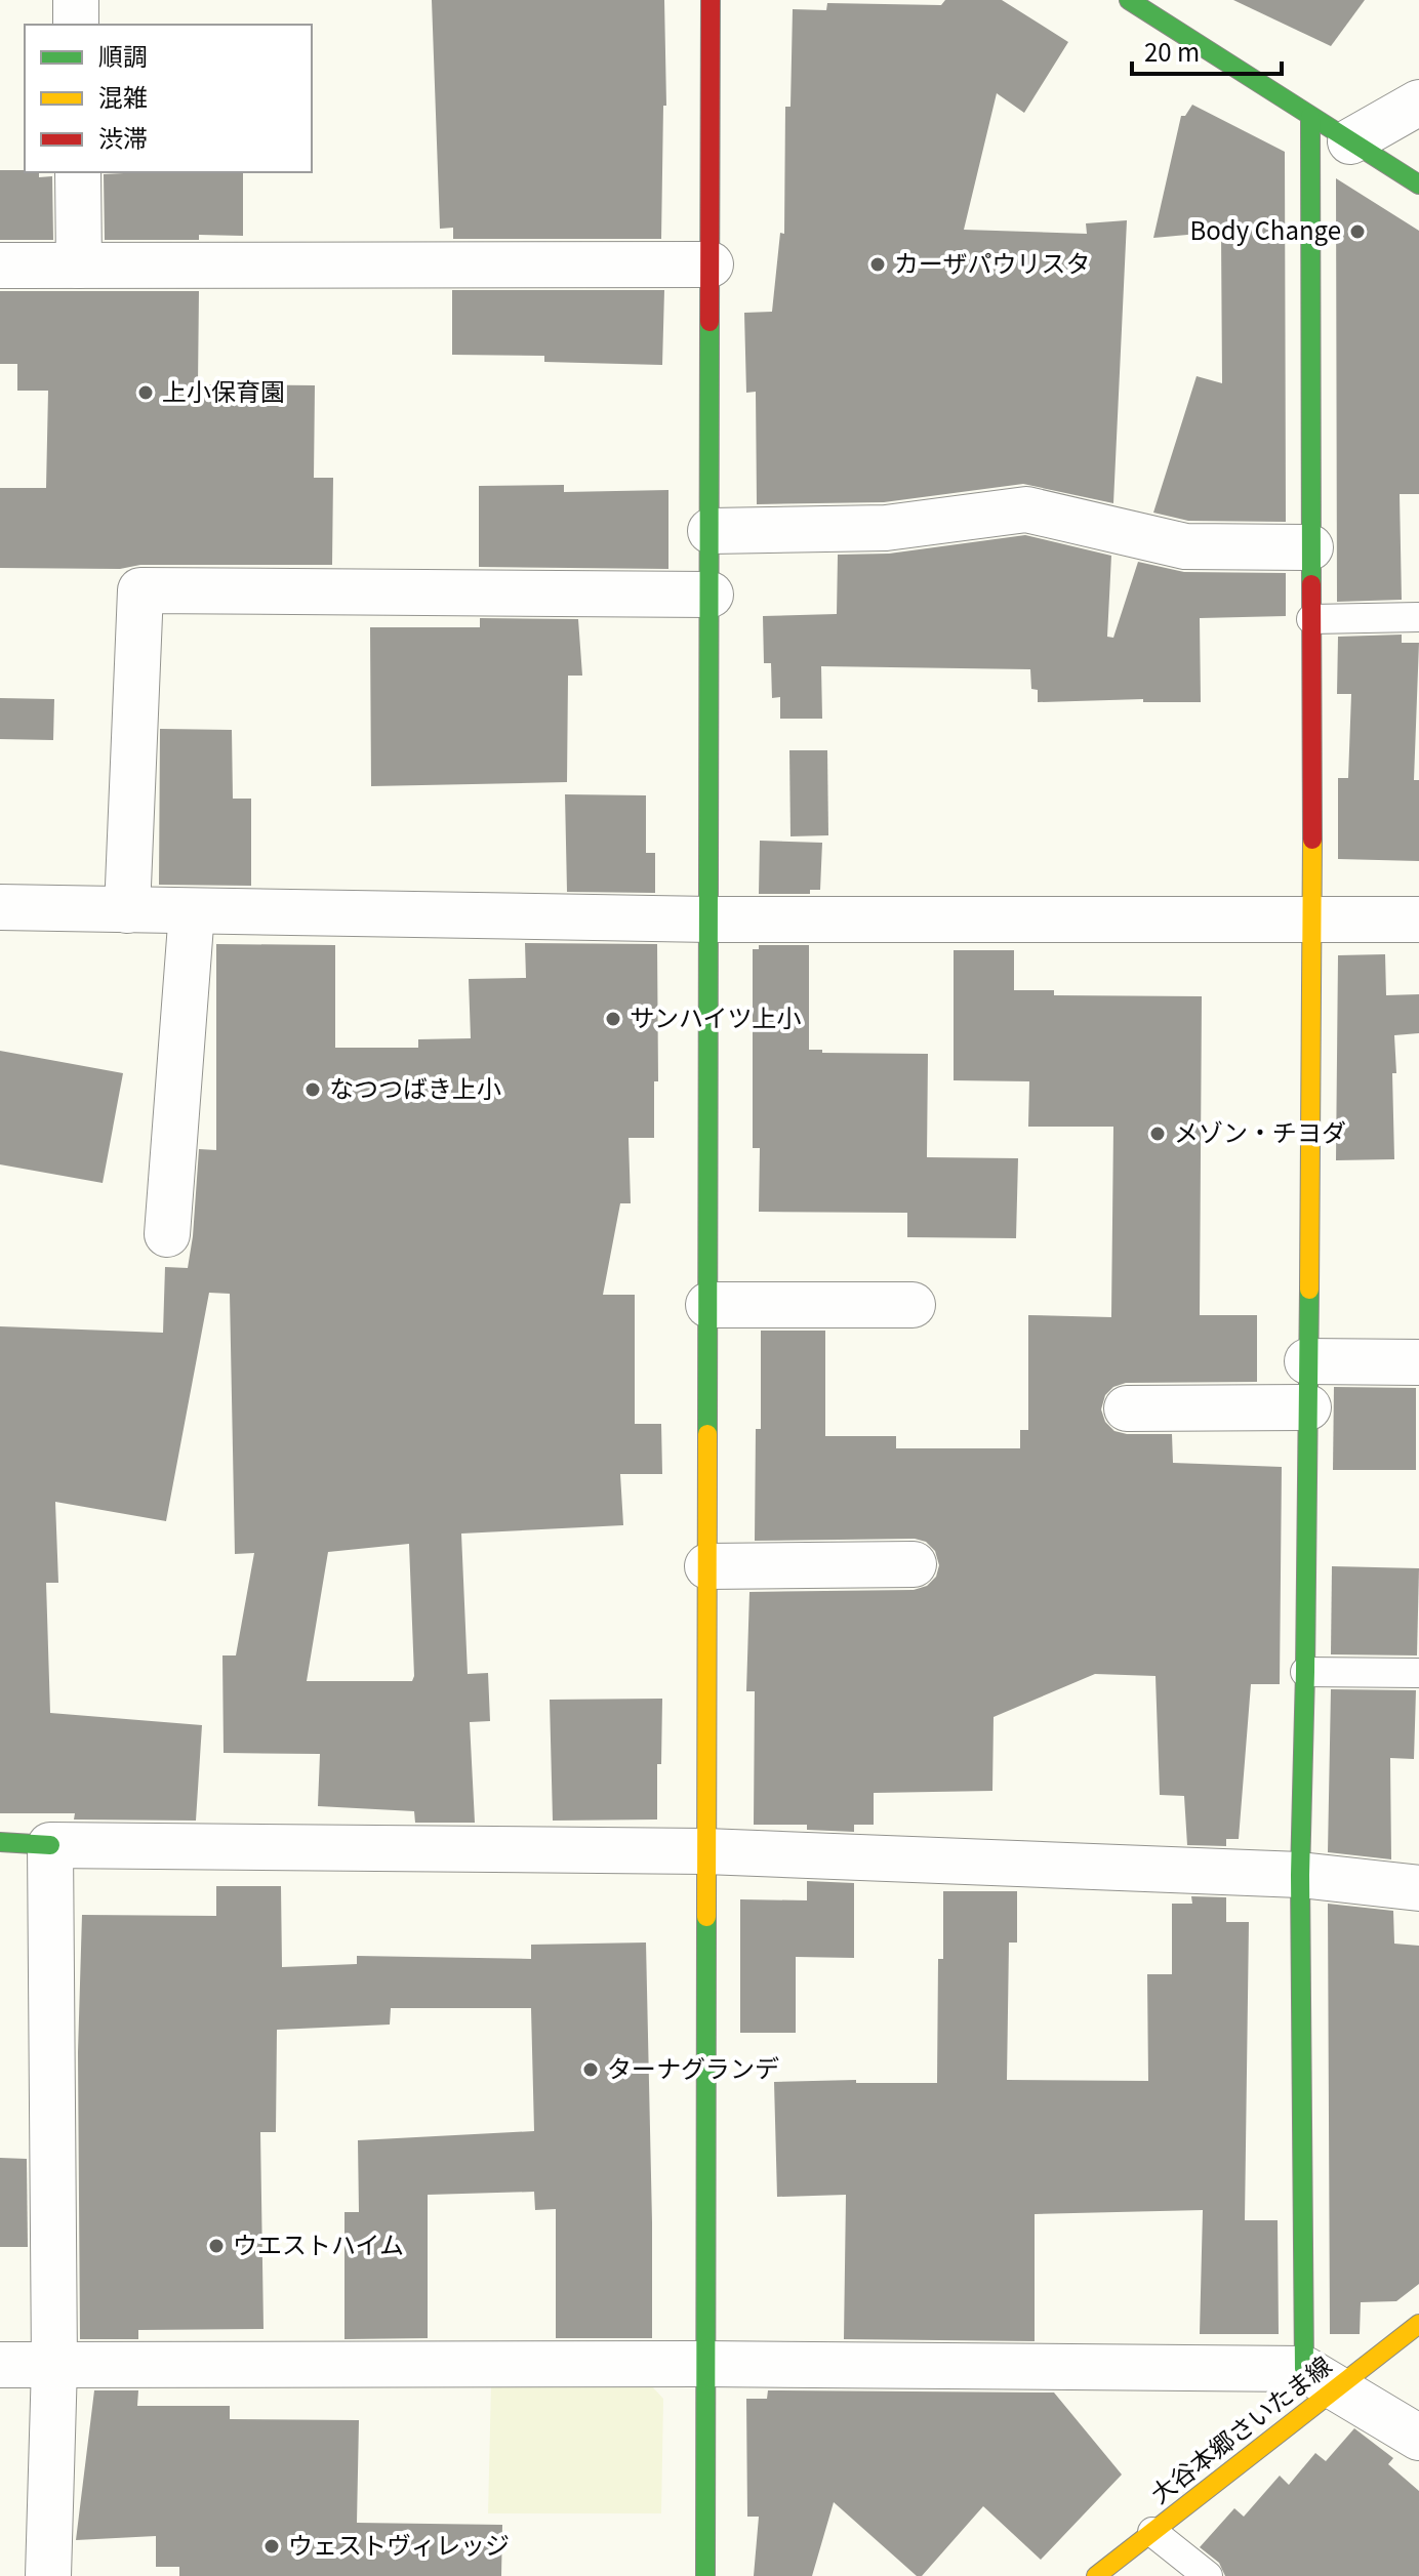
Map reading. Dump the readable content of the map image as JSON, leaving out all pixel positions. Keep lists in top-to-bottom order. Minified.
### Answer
{"streets":{"street":["大谷本郷さいたま線"]},"places":["Body Change","カーザパウリスタ","上小保育園","サンハイツ上小","なつつばき上小","メゾン・チヨダ","ターナグランデ","ウエストハイム","ウェストヴィレッジ"],"legend":["順調","混雑","渋滞"],"scale_bar":"20 m"}
